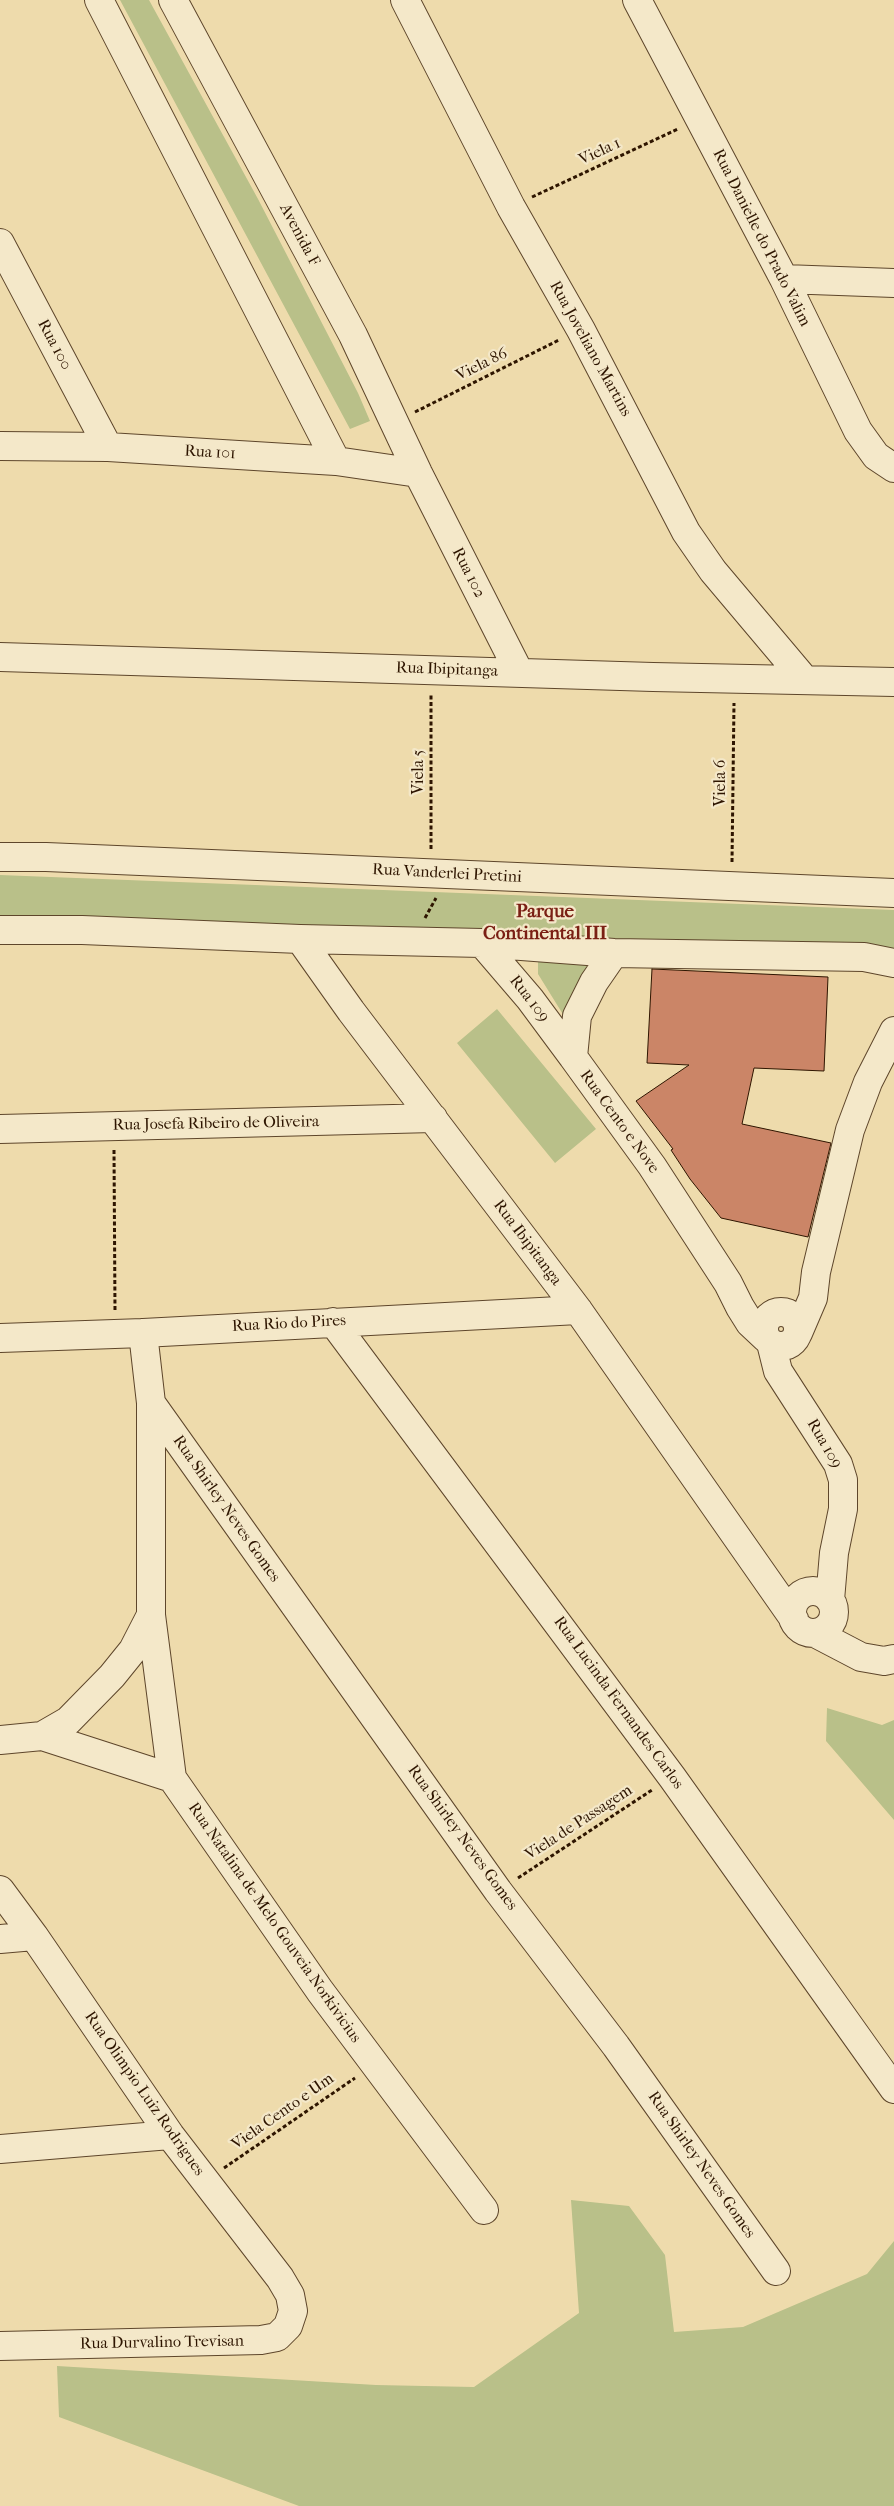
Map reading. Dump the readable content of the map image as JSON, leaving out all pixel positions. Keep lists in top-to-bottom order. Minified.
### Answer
{"streets":{"street":["Avenida F","Rua Danielle do Prado Valim","Rua 100","Rua Joveliano Martins","Rua 101","Rua 102","Rua Ibipitanga","Rua Vanderlei Pretini","Rua 109","Rua Cento e Nove","Rua Josefa Ribeiro de Oliveira","Rua Rio do Pires","Rua Shirley Neves Gomes","Rua Lucinda Fernandes Carlos","Rua Natalina de Melo Gouveia Norkivicius","Rua Olimpio Luiz Rodrigues","Rua Durvalino Trevisan"],"path":["Viela 1","Viela 86","Viela 5","Viela 6","Viela de Passagem","Viela Cento e Um"]},"crossings":[["Viela 1","Rua Danielle do Prado Valim"],["Viela 1","Rua Joveliano Martins"],["Avenida F","Viela 86"],["Avenida F","Rua 101"],["Avenida F","Rua 102"],["Rua 100","Rua 101"],["Rua Joveliano Martins","Viela 86"],["Rua Joveliano Martins","Rua Ibipitanga"],["Rua 101","Rua 102"],["Rua 102","Rua Ibipitanga"],["Rua Ibipitanga","Viela 5"],["Rua Ibipitanga","Viela 6"],["Rua Ibipitanga","Rua 109"],["Rua Ibipitanga","Rua Josefa Ribeiro de Oliveira"],["Rua Ibipitanga","Rua Rio do Pires"],["Viela 5","Rua Vanderlei Pretini"],["Viela 6","Rua Vanderlei Pretini"],["Rua 109","Rua Cento e Nove"],["Rua Rio do Pires","Rua Lucinda Fernandes Carlos"],["Rua Shirley Neves Gomes","Viela de Passagem"],["Rua Lucinda Fernandes Carlos","Viela de Passagem"],["Rua Natalina de Melo Gouveia Norkivicius","Viela Cento e Um"],["Rua Olimpio Luiz Rodrigues","Viela Cento e Um"],["Rua Olimpio Luiz Rodrigues","Rua Durvalino Trevisan"]],"districts":["Parque Continental III"]}
